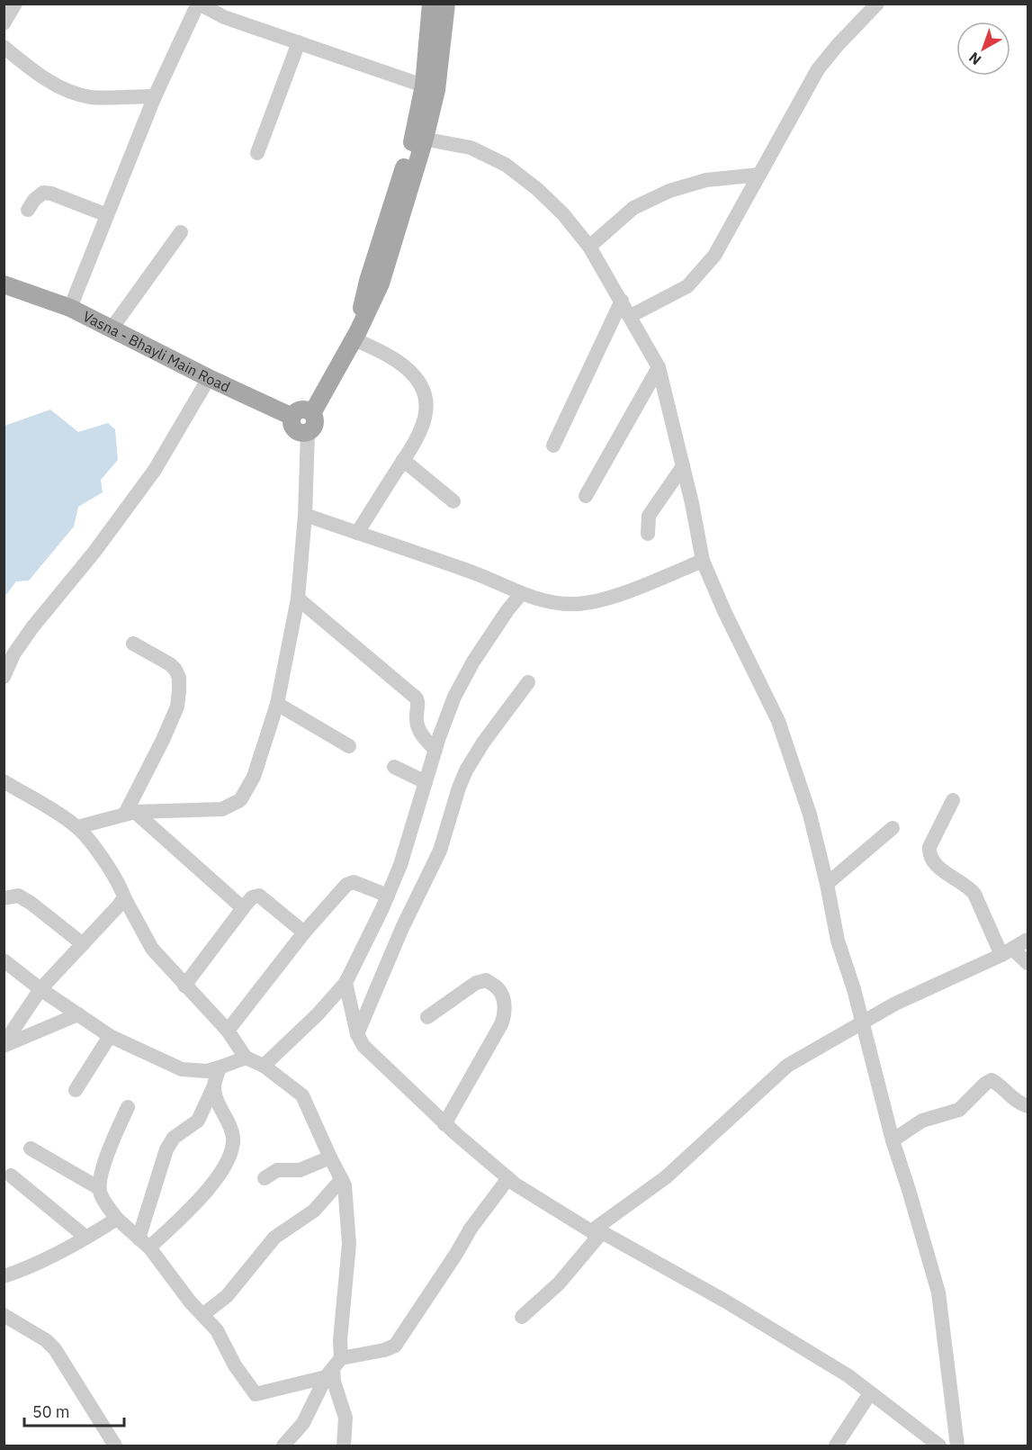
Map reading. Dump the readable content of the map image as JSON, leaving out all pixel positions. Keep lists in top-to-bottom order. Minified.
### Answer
{"streets":{"main road":["Vasna - Bhayli Main Road"]},"scale_bar":"50 m","north":"bottom left"}
